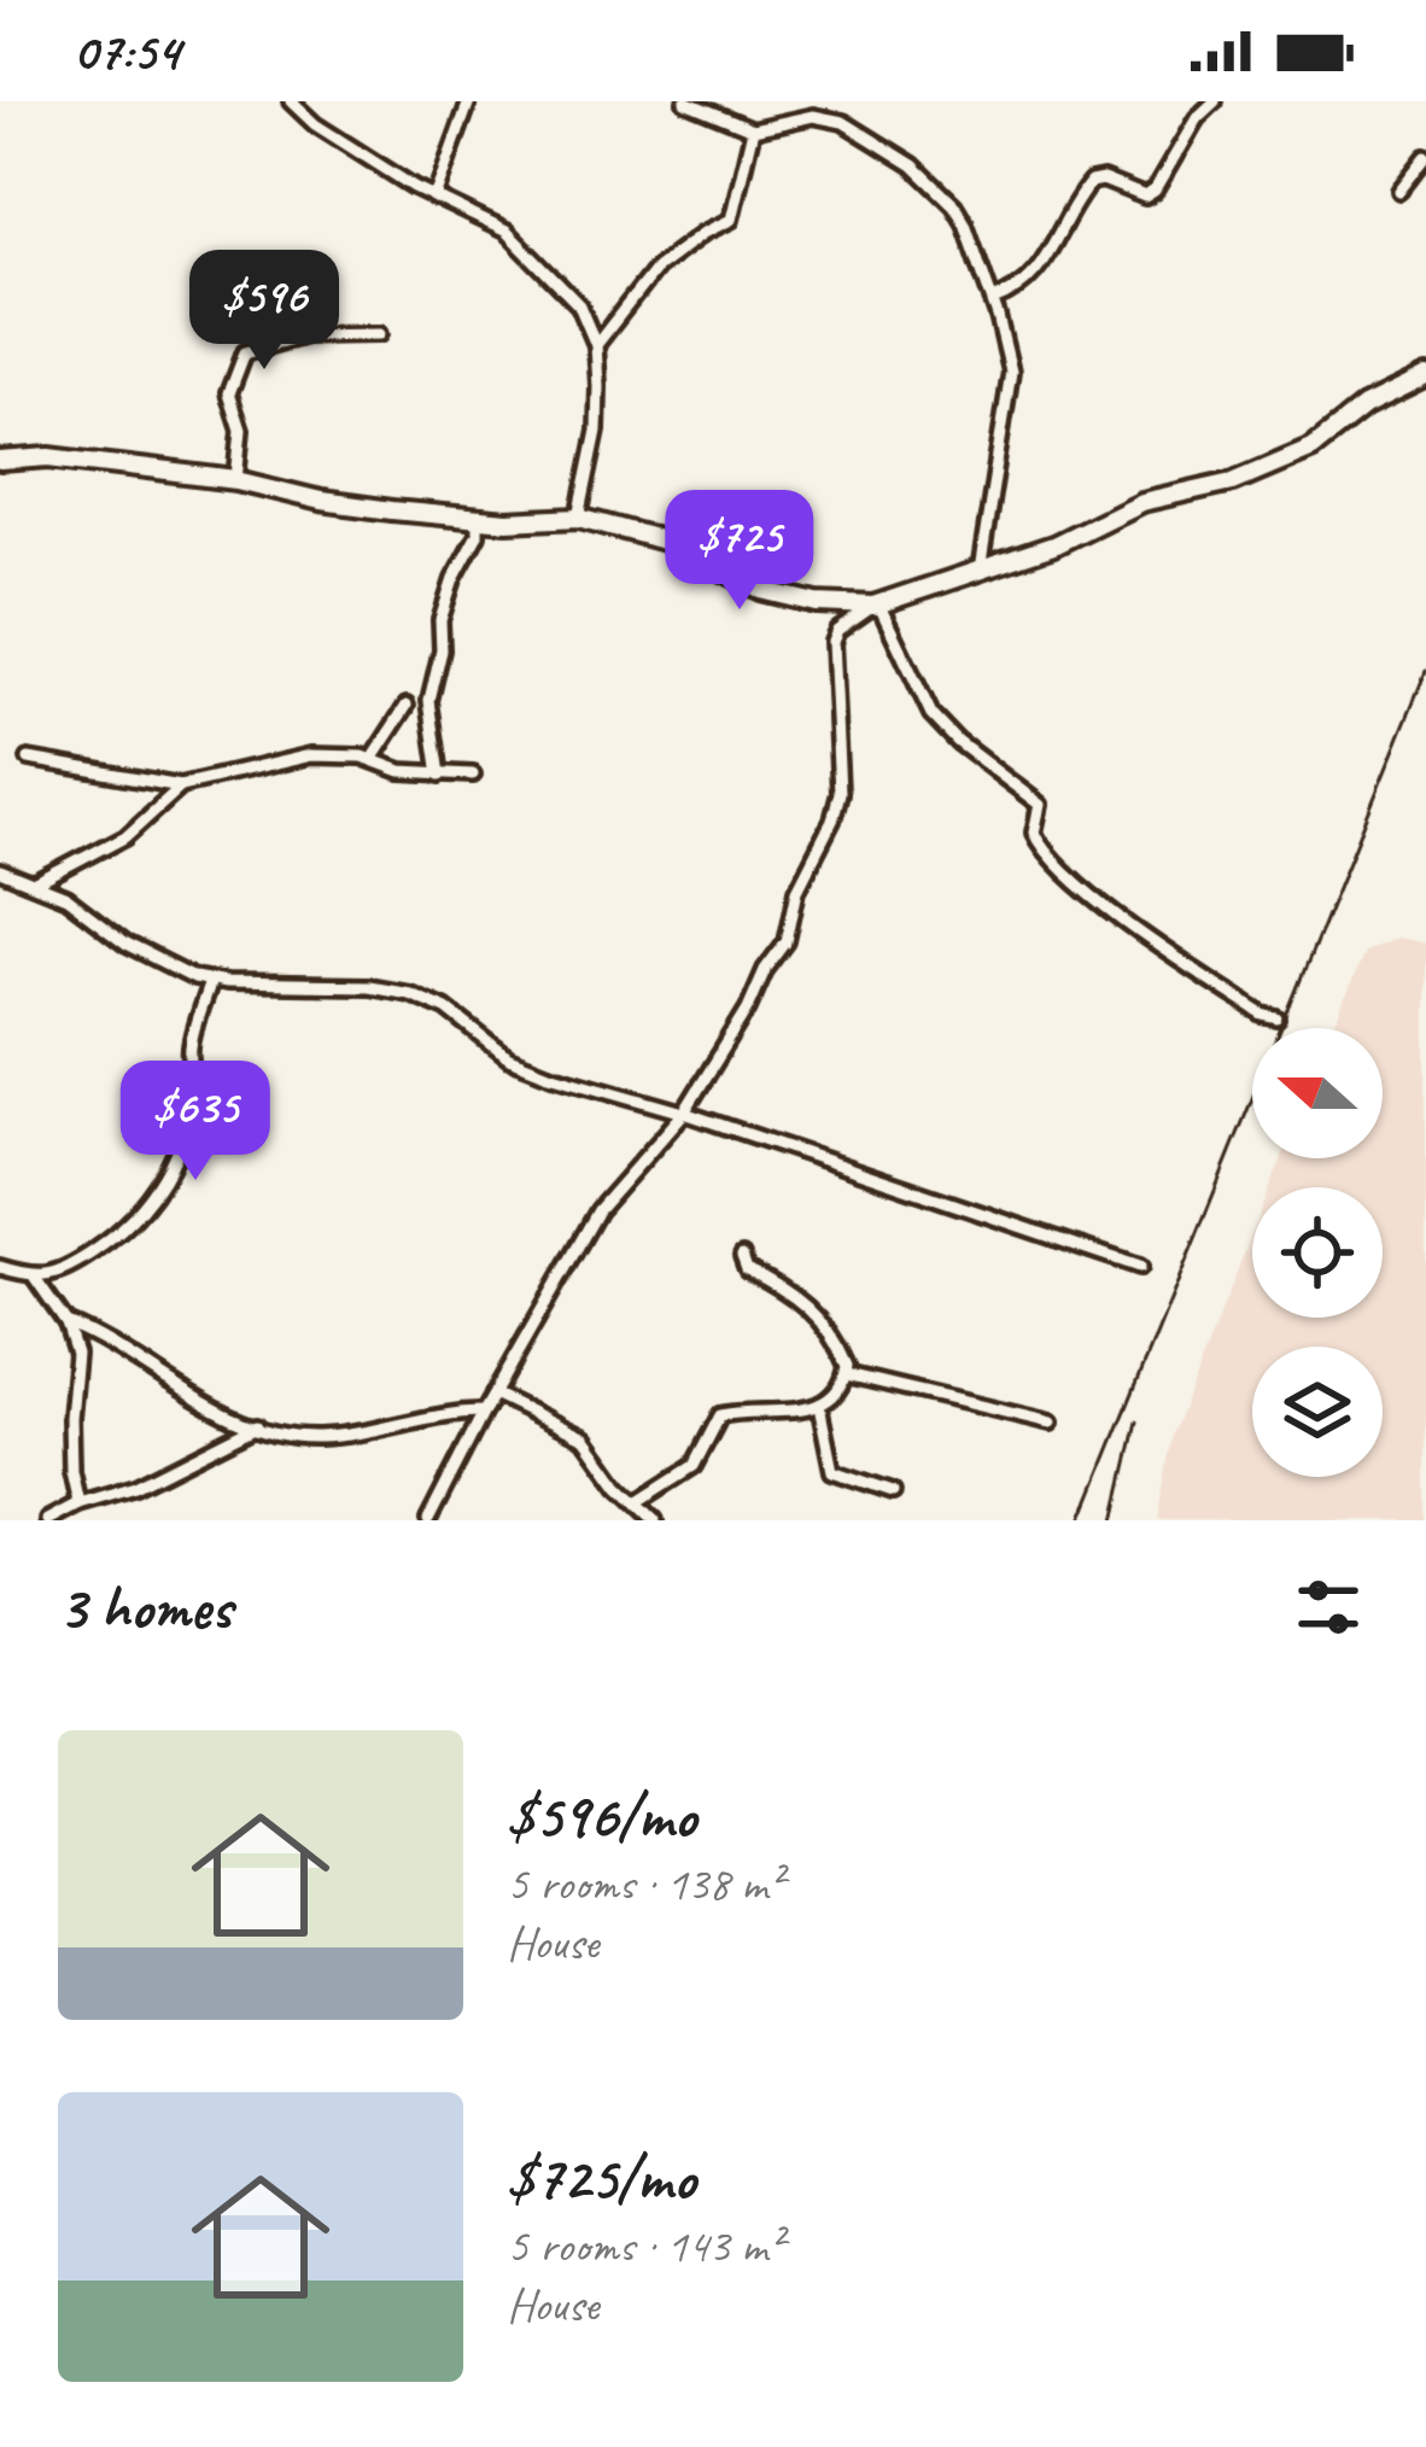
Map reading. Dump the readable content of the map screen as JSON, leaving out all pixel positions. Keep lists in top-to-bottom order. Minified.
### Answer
{"north":"left","page":{"status":"07:54","price":["$596","$725","$635"],"heading":"3 homes","list":[{"name":"$596/mo","note":"5 rooms · 138 m² · House"},{"name":"$725/mo","note":"5 rooms · 143 m² · House"}]}}
